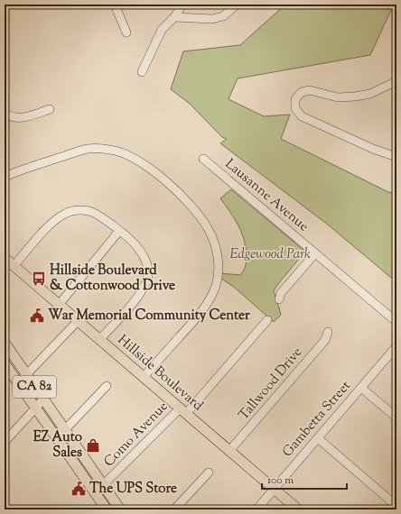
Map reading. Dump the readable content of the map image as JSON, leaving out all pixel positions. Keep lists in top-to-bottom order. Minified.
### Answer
{"streets":{"main road":["Hillside Boulevard","CA 82"],"street":["Lausanne Avenue","Tallwood Drive","Gambetta Street","Como Avenue"]},"crossings":[["Hillside Boulevard","Tallwood Drive"],["Hillside Boulevard","Gambetta Street"],["Hillside Boulevard","Como Avenue"],["CA 82","Como Avenue"]],"parks":["Edgewood Park"],"places":{"bus stop":["Hillside Boulevard & Cottonwood Drive"],"public building":["War Memorial Community Center","The UPS Store"],"shop":["EZ Auto Sales"]},"scale_bar":"100 m"}
